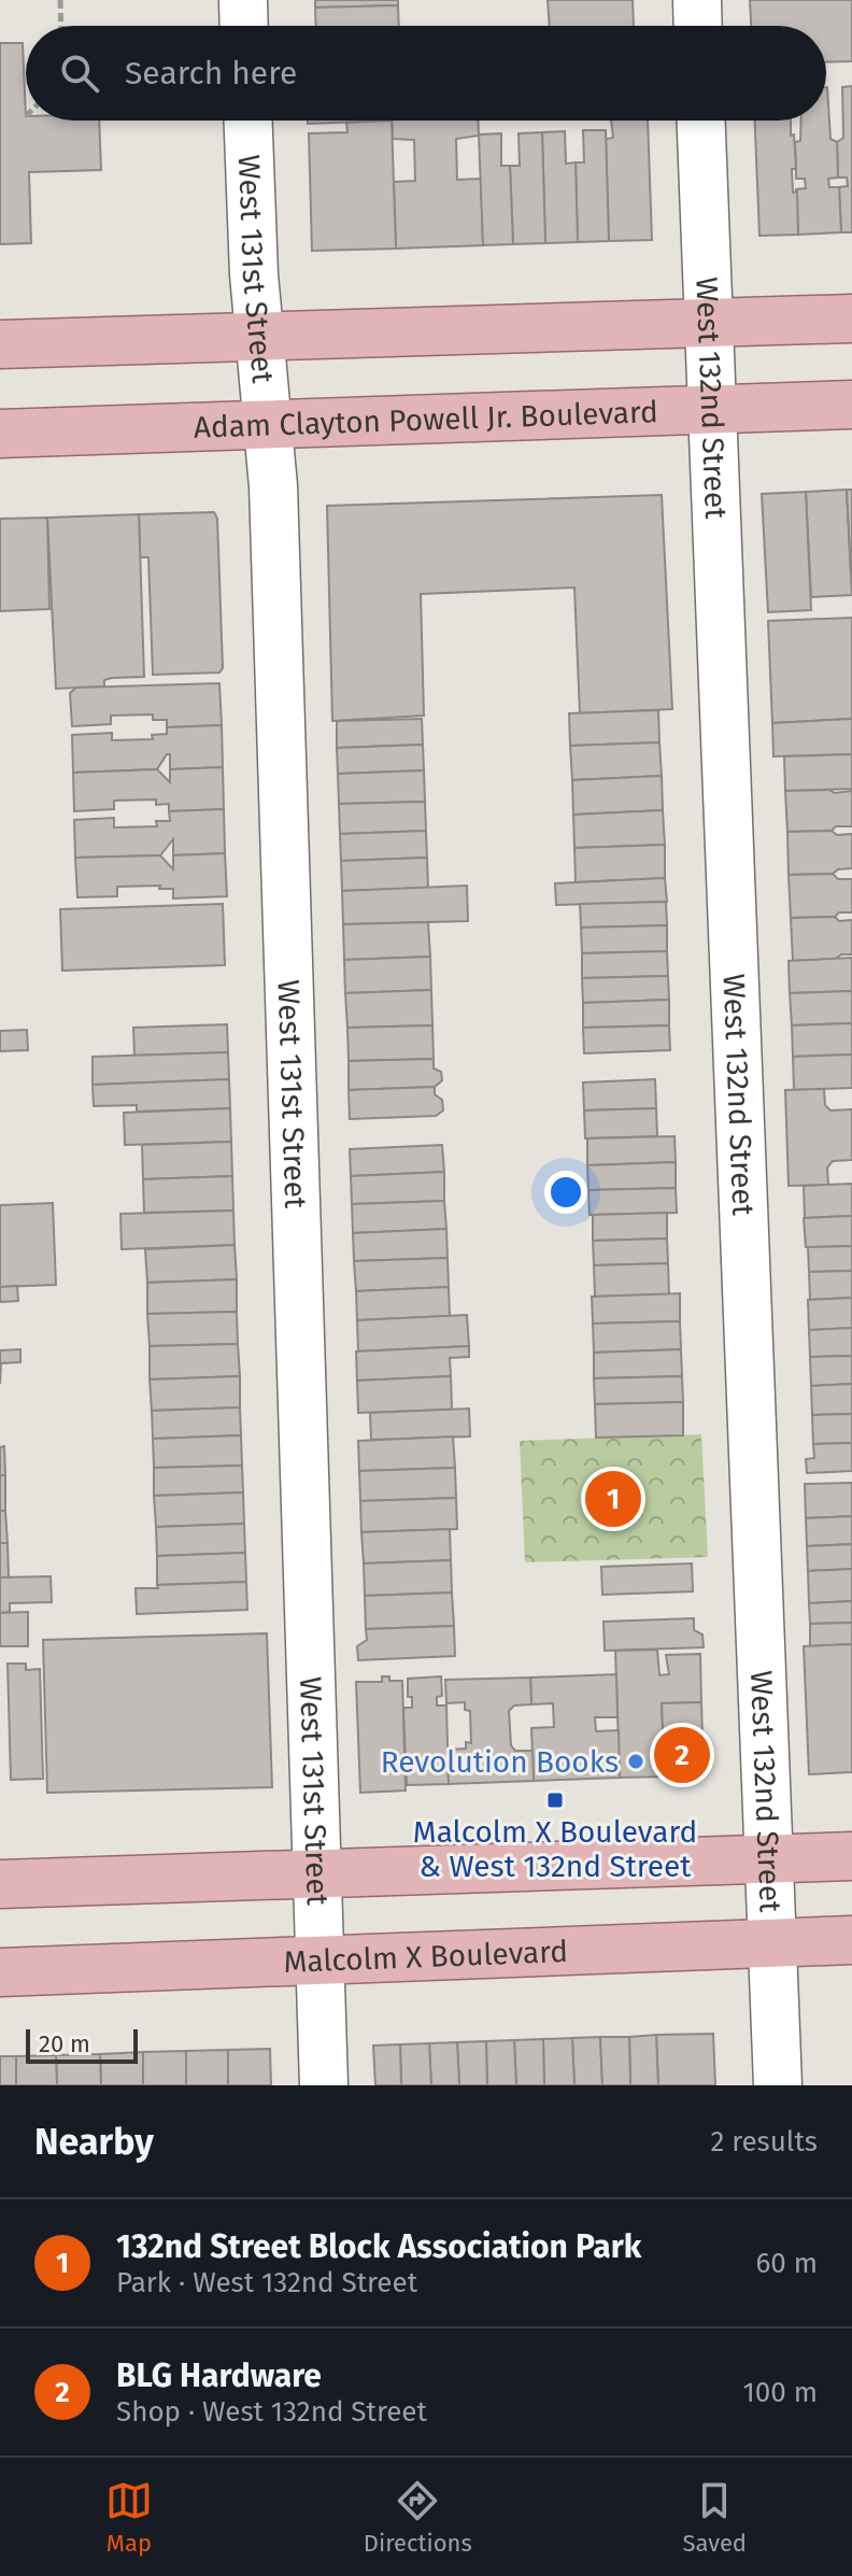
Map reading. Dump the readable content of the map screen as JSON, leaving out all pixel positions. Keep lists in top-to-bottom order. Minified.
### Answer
{"streets":{"main road":["Adam Clayton Powell Jr. Boulevard","Malcolm X Boulevard"],"street":["West 131st Street","West 132nd Street"]},"crossings":[["West 131st Street","Adam Clayton Powell Jr. Boulevard"],["West 131st Street","Malcolm X Boulevard"],["West 132nd Street","Adam Clayton Powell Jr. Boulevard"],["West 132nd Street","Malcolm X Boulevard"]],"places":{"other":["Revolution Books"],"transit":["Malcolm X Boulevard & West 132nd Street"]},"scale_bar":"20 m","page":{"search":"Search here","pins":["1","2"],"scale":"20 m","heading":["Nearby","2 results"],"list":[{"mark":"1","name":"132nd Street Block Association Park","note":"Park · West 132nd Street","value":"60 m"},{"mark":"2","name":"BLG Hardware","note":"Shop · West 132nd Street","value":"100 m"}],"nav":["Map","Directions","Saved"]}}
